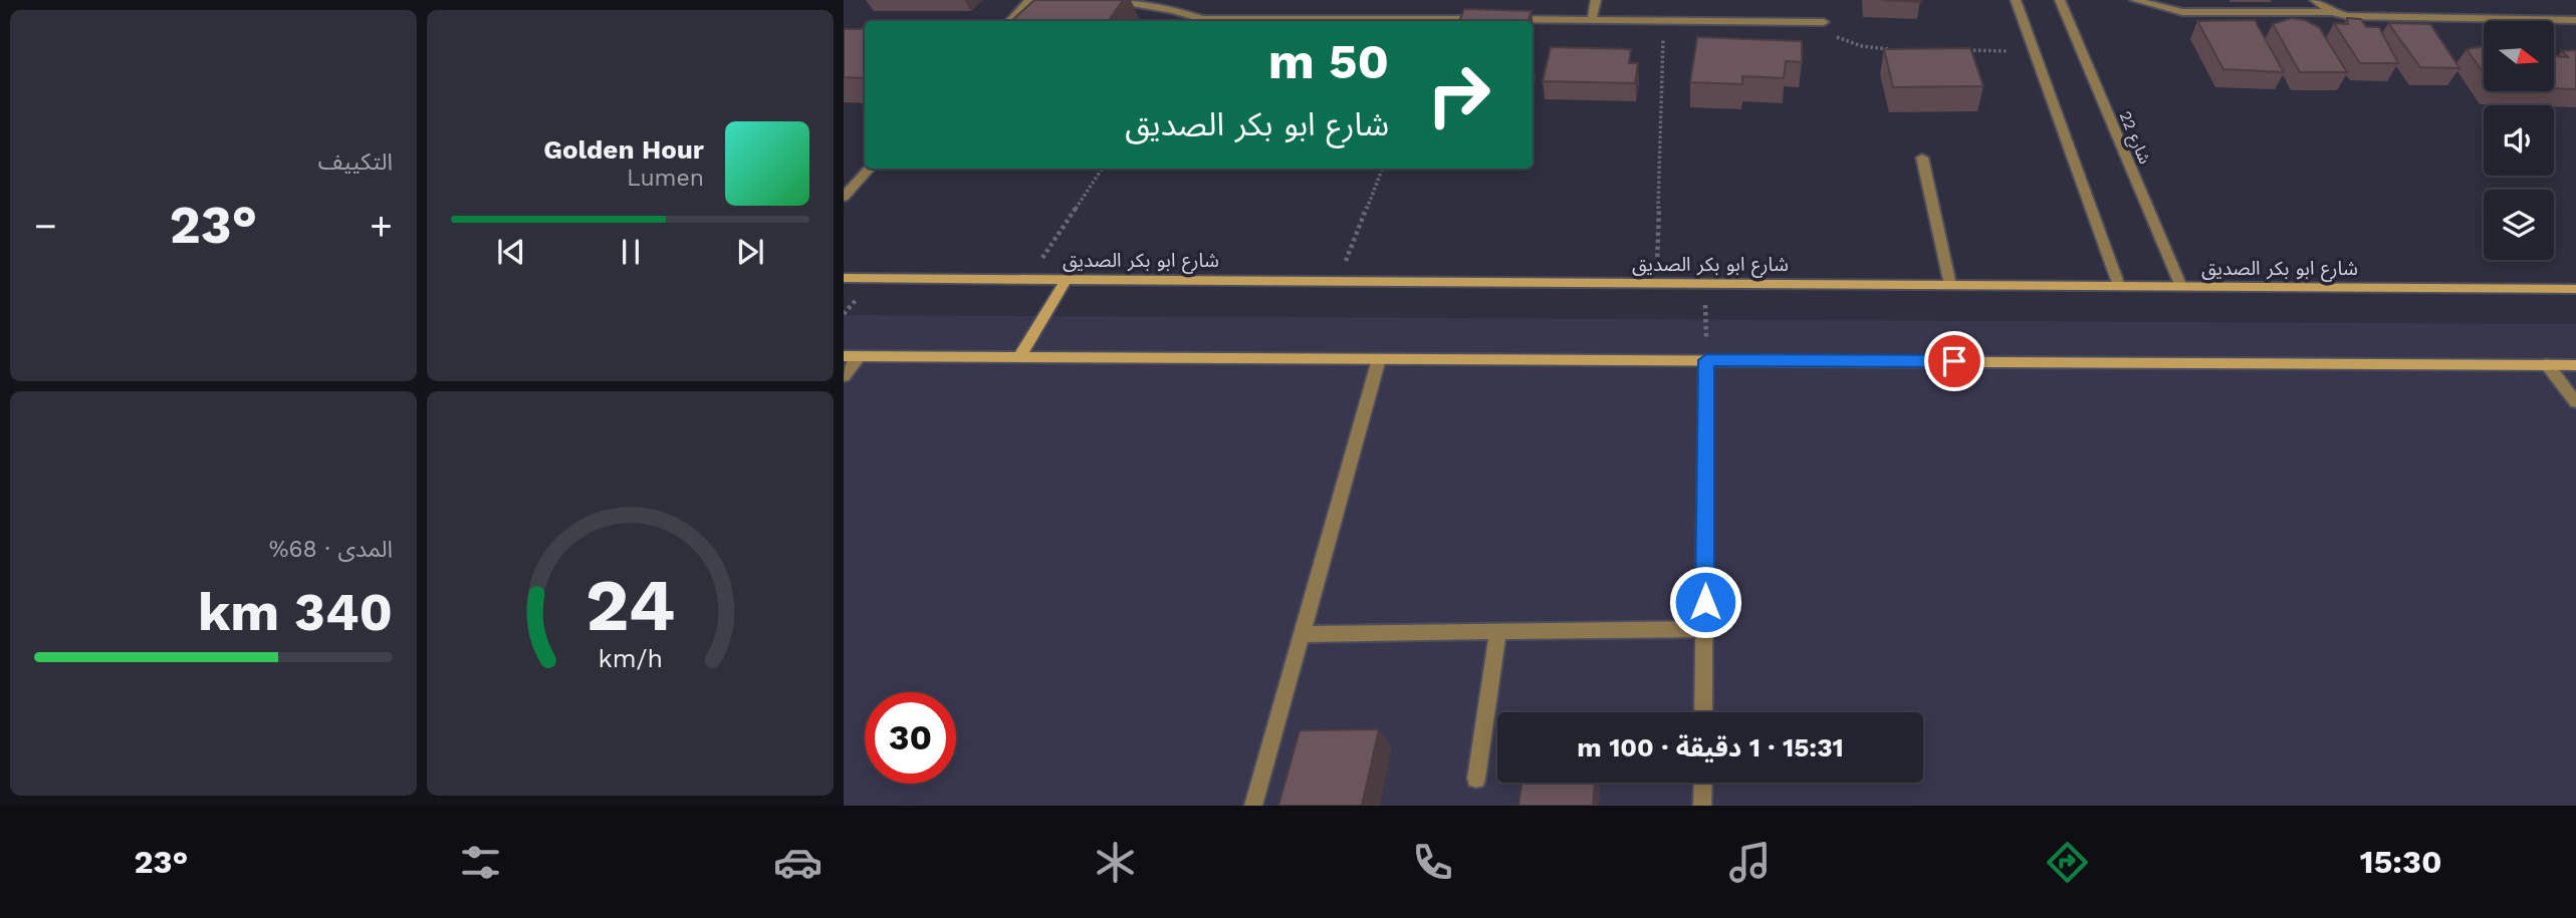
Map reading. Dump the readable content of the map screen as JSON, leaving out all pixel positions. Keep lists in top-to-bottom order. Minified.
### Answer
{"streets":{"main road":["شارع ابو بكر الصديق"],"street":["شارع 22"]},"crossings":[["شارع 22","شارع ابو بكر الصديق"]],"north":"right","page":{"tile":["التكييف",["المدى · 68%","340 km"]],"turn":["50 m","شارع ابو بكر الصديق"],"song":["Golden Hour","Lumen"],"heat":["−","23°","+"],"limit":"30","trip":"15:31 · 1 دقيقة · 100 m","tabs":["15:30","23°"],"gauge":["24","km/h"]}}
